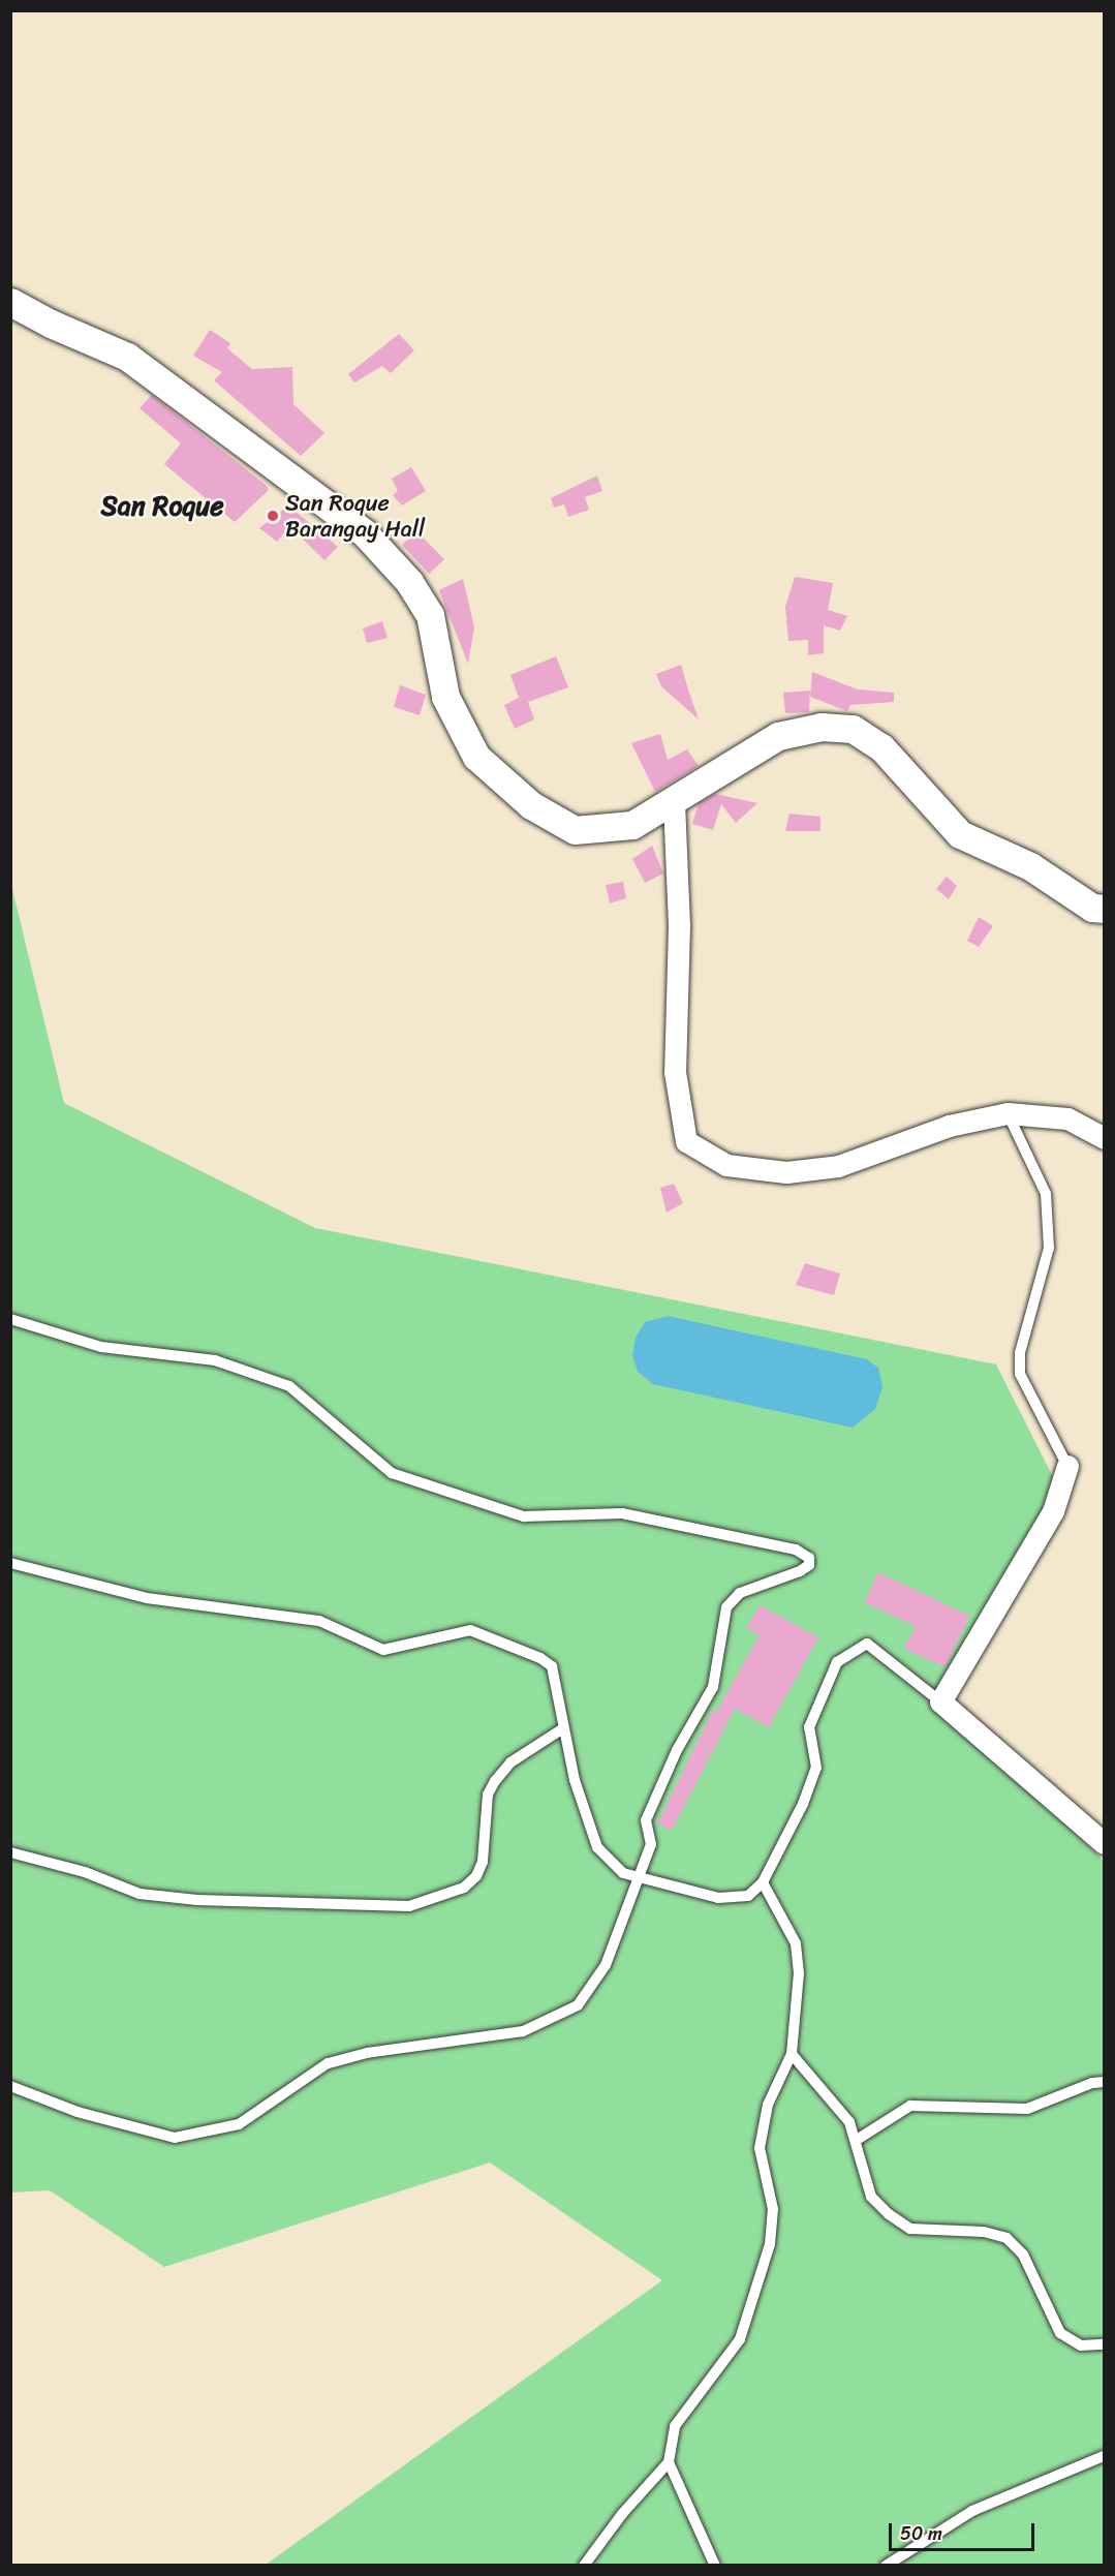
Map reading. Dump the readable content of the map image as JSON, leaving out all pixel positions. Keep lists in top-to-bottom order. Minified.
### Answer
{"districts":["San Roque"],"places":["San Roque Barangay Hall"],"scale_bar":"50 m"}
